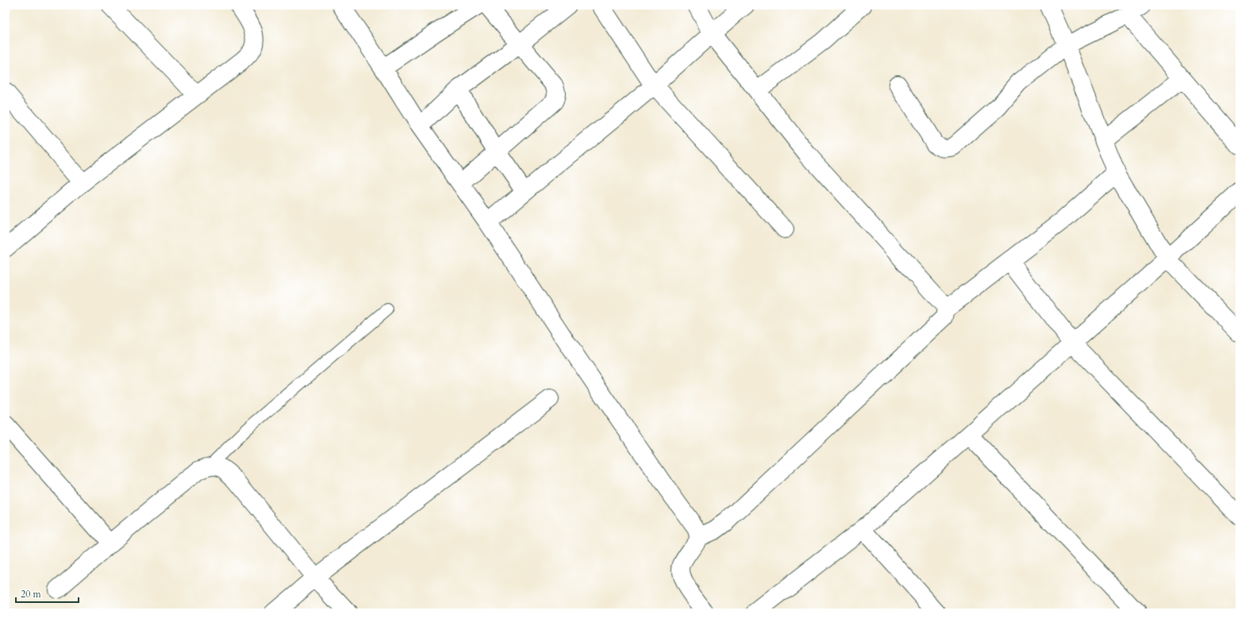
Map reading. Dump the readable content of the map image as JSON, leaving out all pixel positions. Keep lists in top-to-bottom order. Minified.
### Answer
{"scale_bar":"20 m"}
